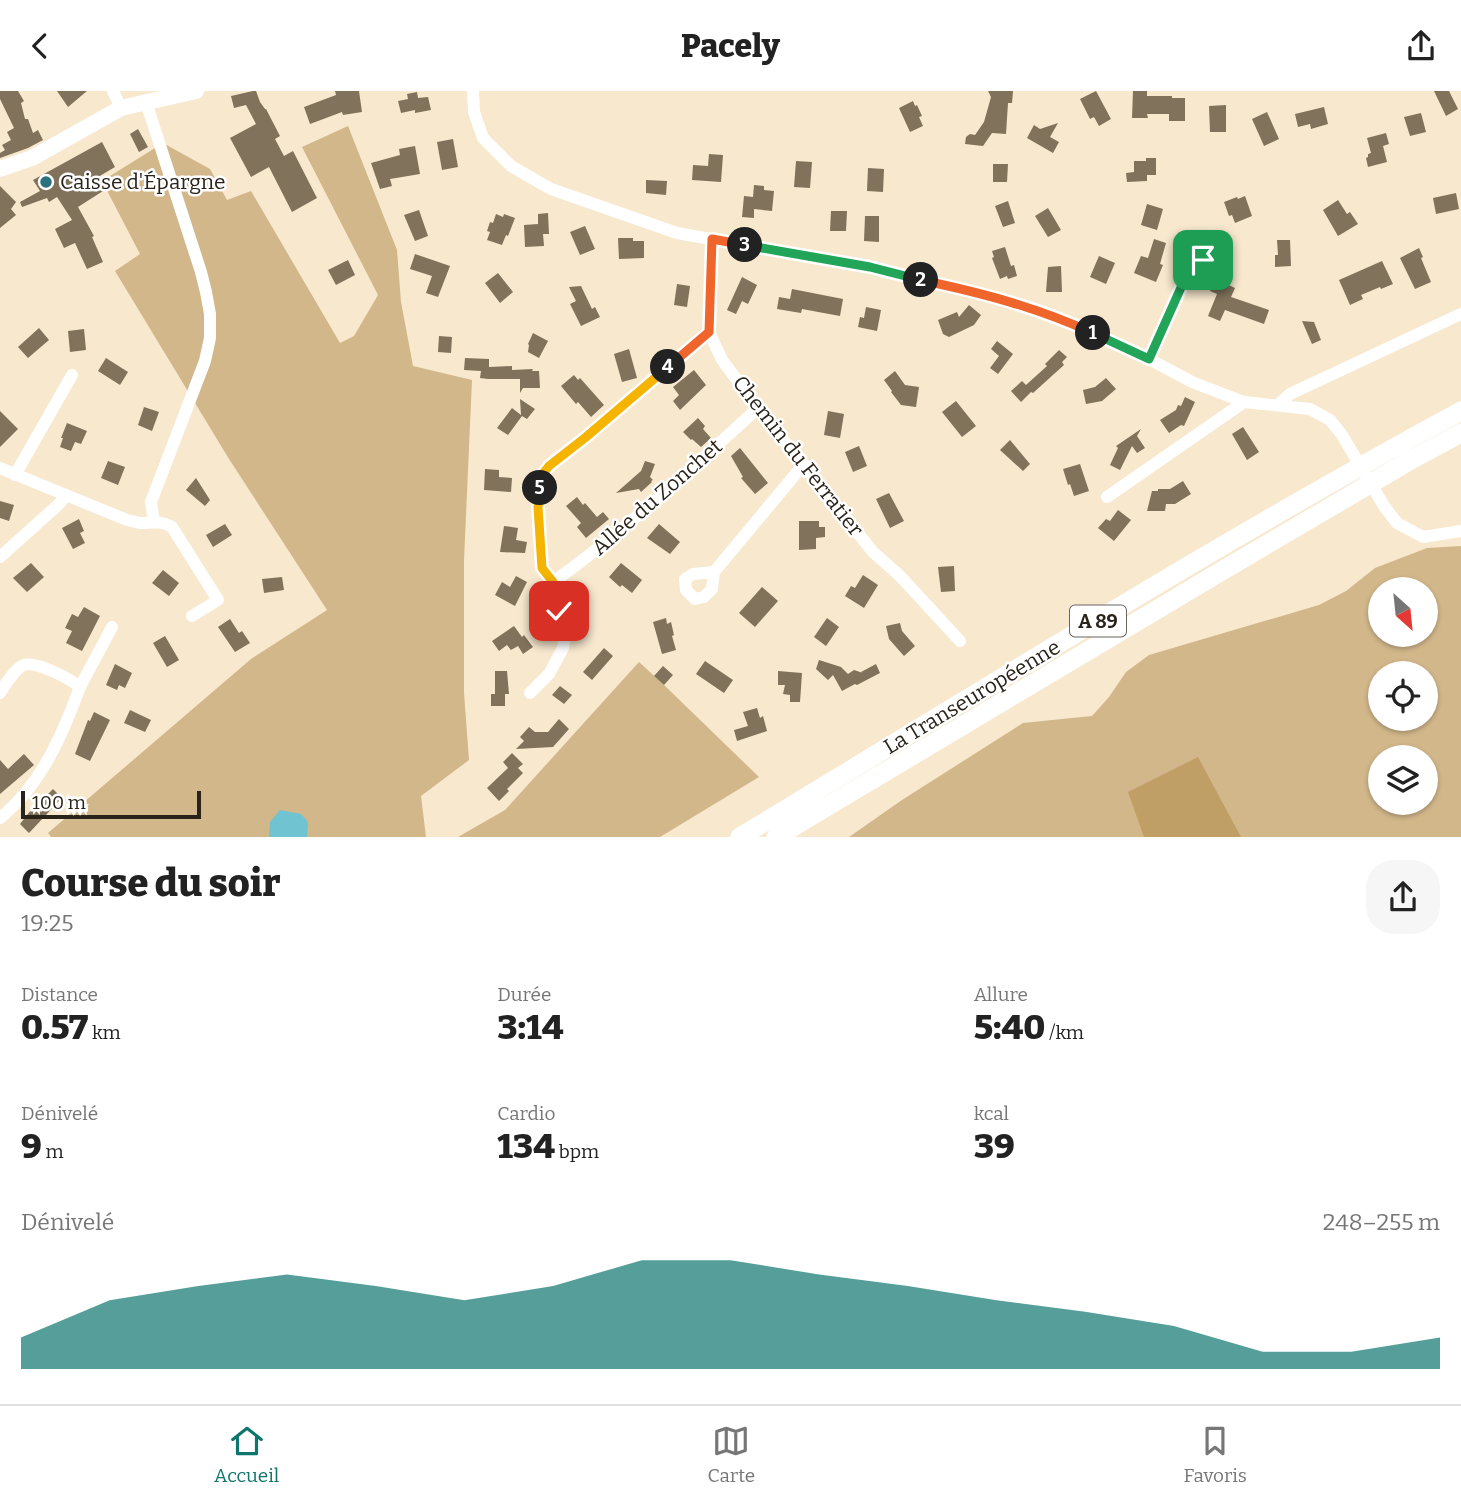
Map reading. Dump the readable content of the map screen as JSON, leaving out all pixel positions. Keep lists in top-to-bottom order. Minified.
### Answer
{"streets":{"highway":["A 89","La Transeuropéenne"],"street":["Chemin du Ferratier","Allée du Zonchet"]},"crossings":[["Chemin du Ferratier","Allée du Zonchet"]],"places":["Caisse d'Épargne"],"scale_bar":"100 m","north":"bottom right","page":{"header":"Pacely","pins":["3","2","1","4","5"],"scale":"100 m","heading":["Course du soir","19:25"],"stats":[["Distance","0.57 km"],["Durée","3:14"],["Allure","5:40 /km"],["Dénivelé","9 m"],["Cardio","134 bpm"],["kcal","39"]],"chart":["Dénivelé","248–255 m"],"tabs":["Accueil","Carte","Favoris"]}}
